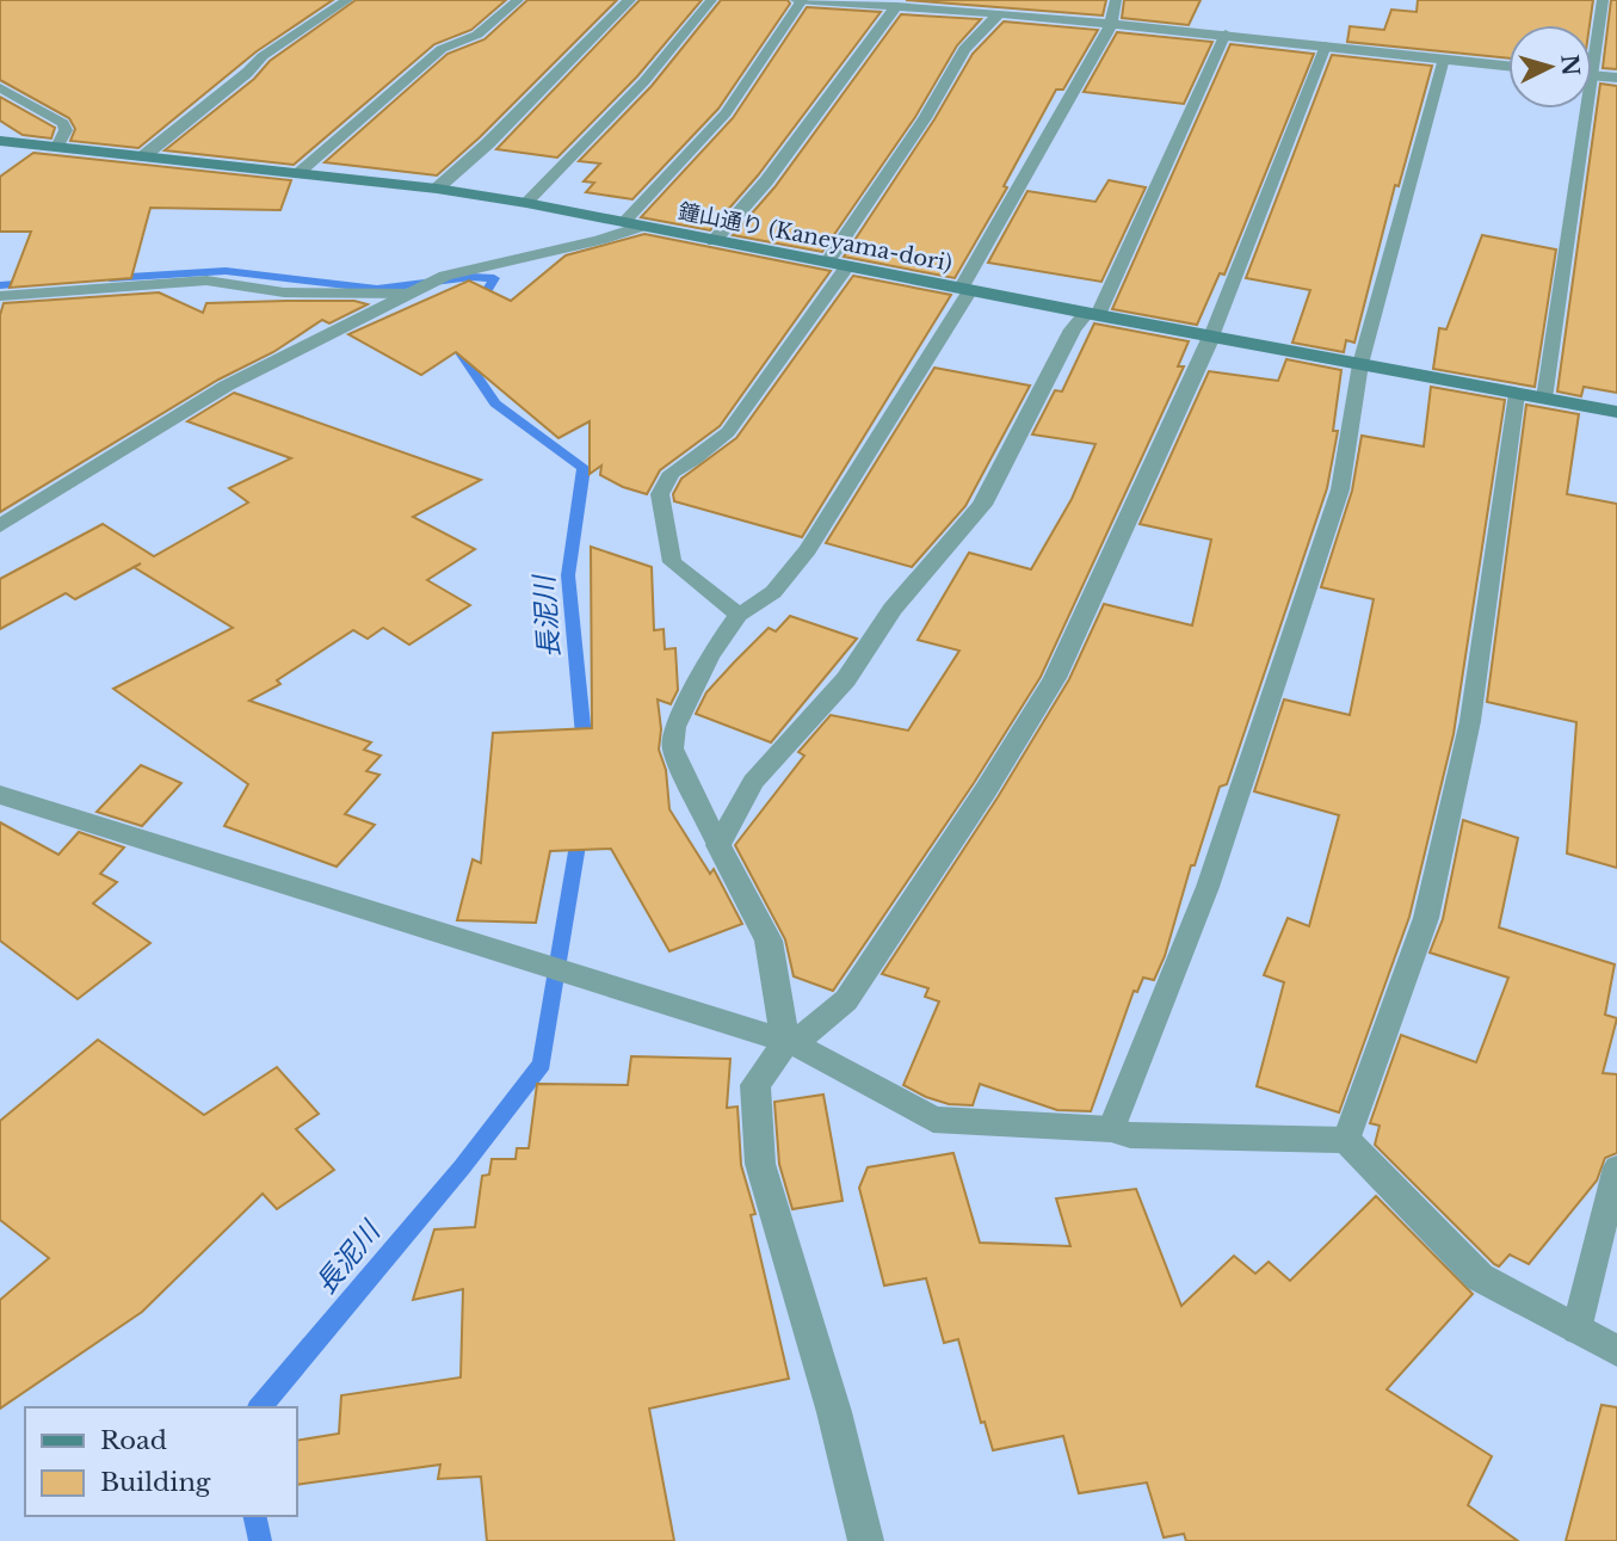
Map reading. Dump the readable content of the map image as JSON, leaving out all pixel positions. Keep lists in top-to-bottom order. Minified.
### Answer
{"streets":{"main road":["鐘山通り (Kaneyama-dori)"]},"water":["長泥川"],"legend":["Road","Building"],"north":"right"}
